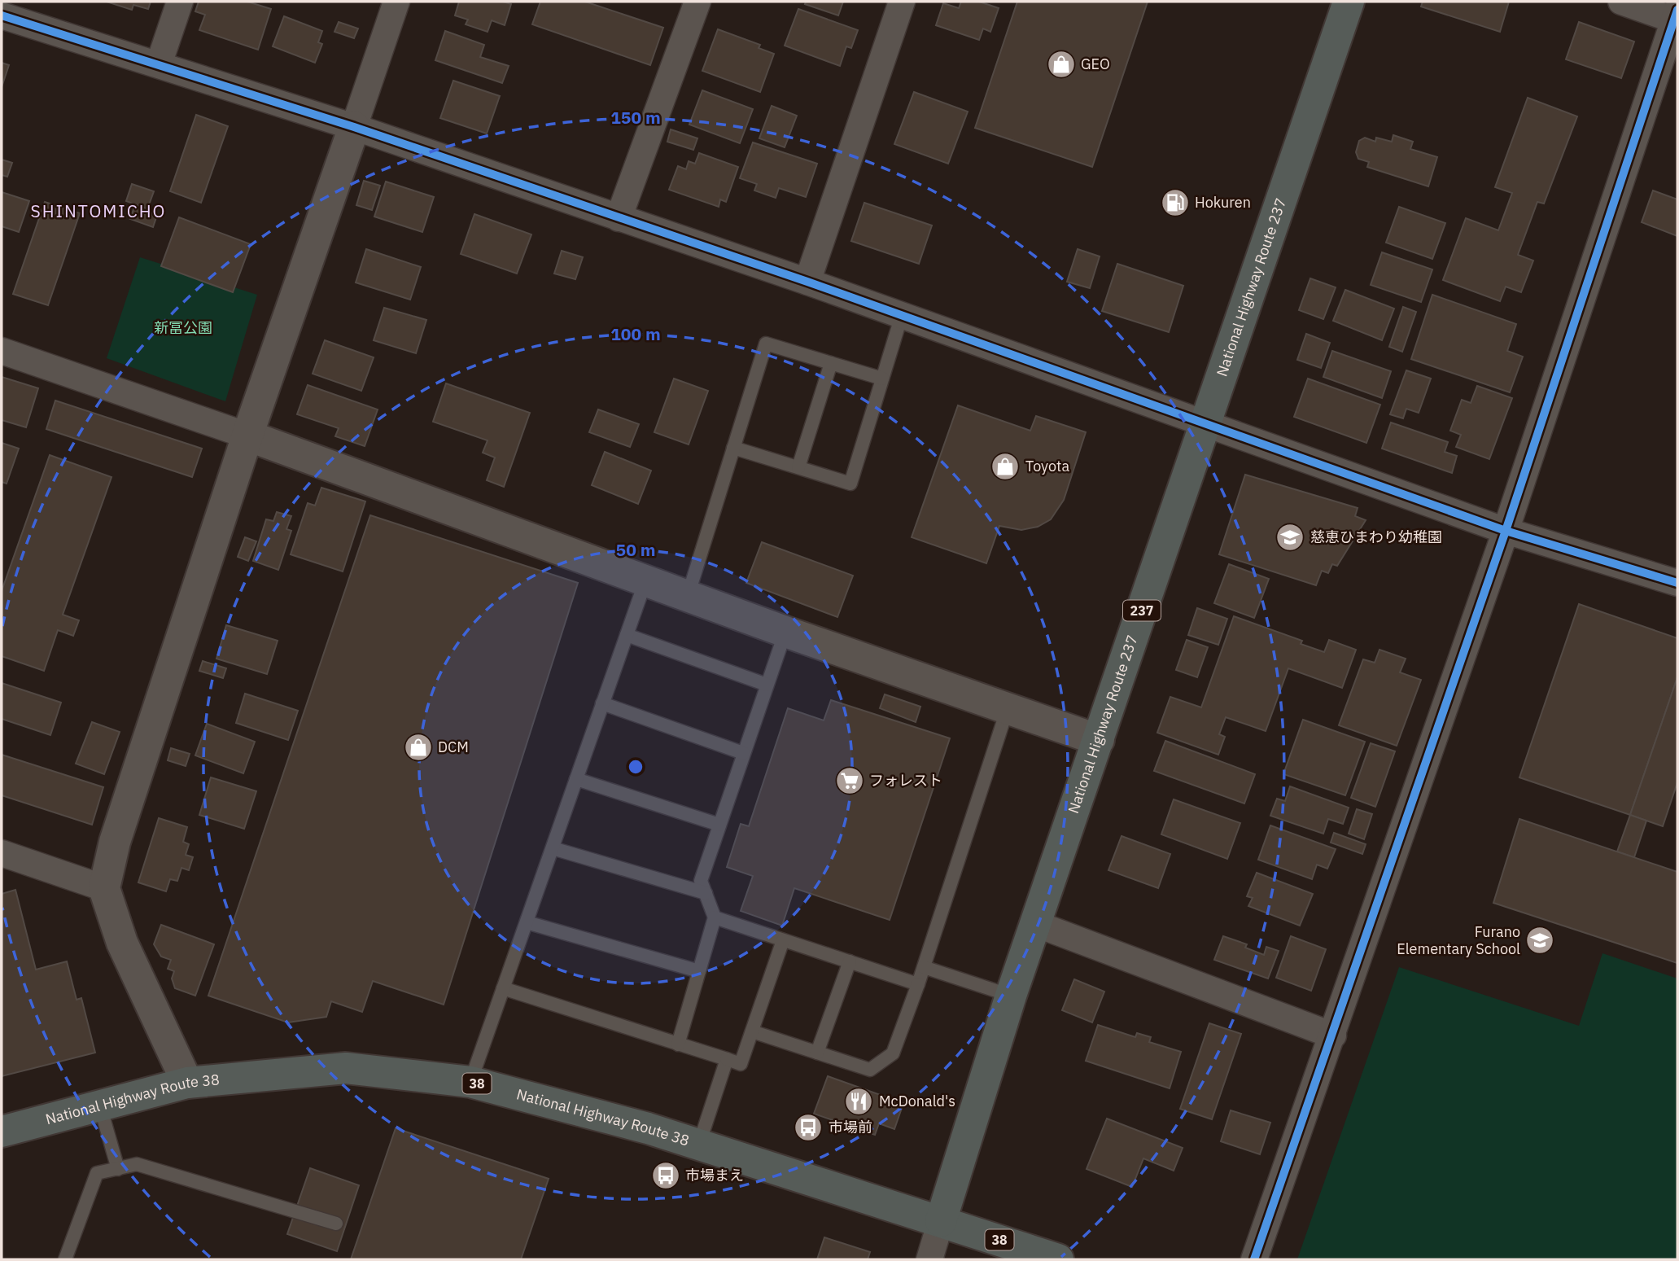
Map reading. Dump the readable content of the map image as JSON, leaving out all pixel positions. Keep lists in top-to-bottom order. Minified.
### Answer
{"streets":{"highway":["National Highway Route 237","237","38","National Highway Route 38"]},"crossings":[["National Highway Route 237","National Highway Route 38"]],"districts":["SHINTOMICHO"],"parks":["新冨公園"],"places":{"shop":["GEO","Toyota","DCM"],"fuel station":["Hokuren"],"school or university":["慈恵ひまわり幼稚園","Furano Elementary School"],"supermarket":["フォレスト"],"restaurant":["McDonald's"],"bus stop":["市場前","市場まえ"]},"rings":["150 m","100 m","50 m"]}
